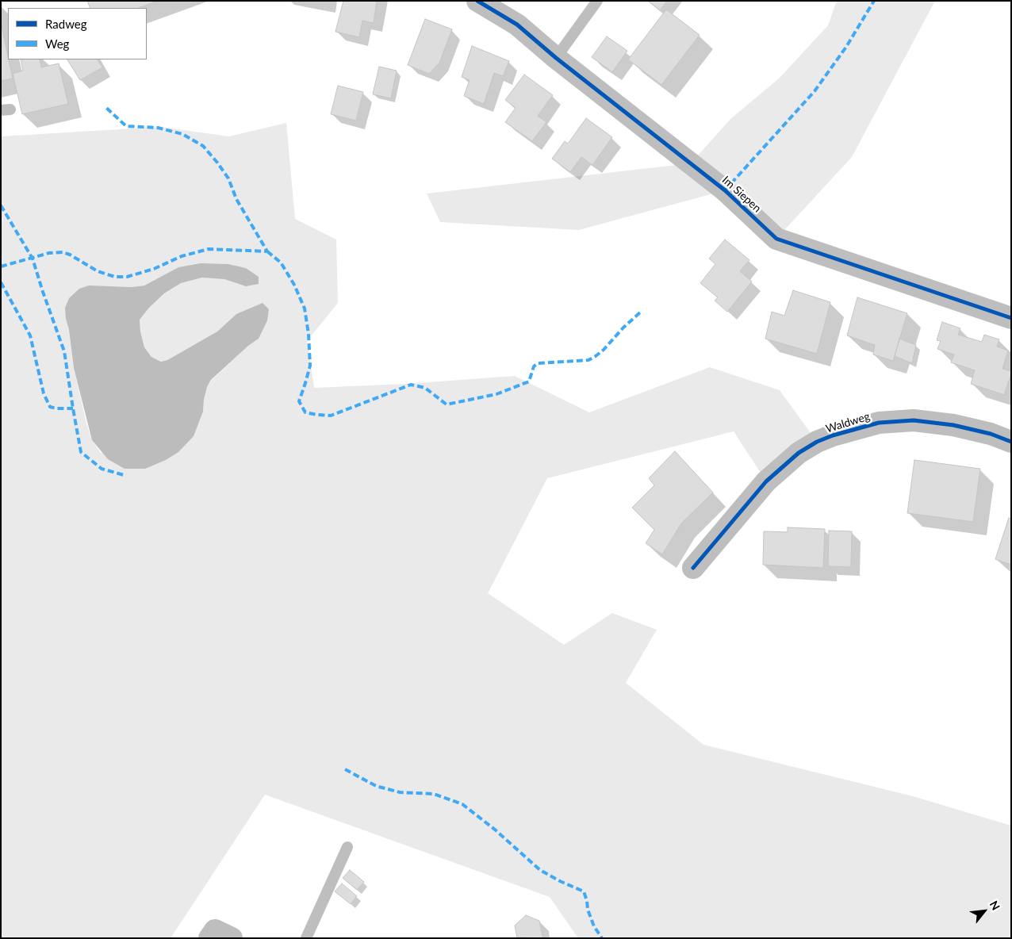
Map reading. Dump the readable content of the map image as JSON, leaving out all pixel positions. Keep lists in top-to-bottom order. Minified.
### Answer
{"streets":{"street":["Im Siepen","Waldweg"]},"legend":["Radweg","Weg"],"north":"top right"}
